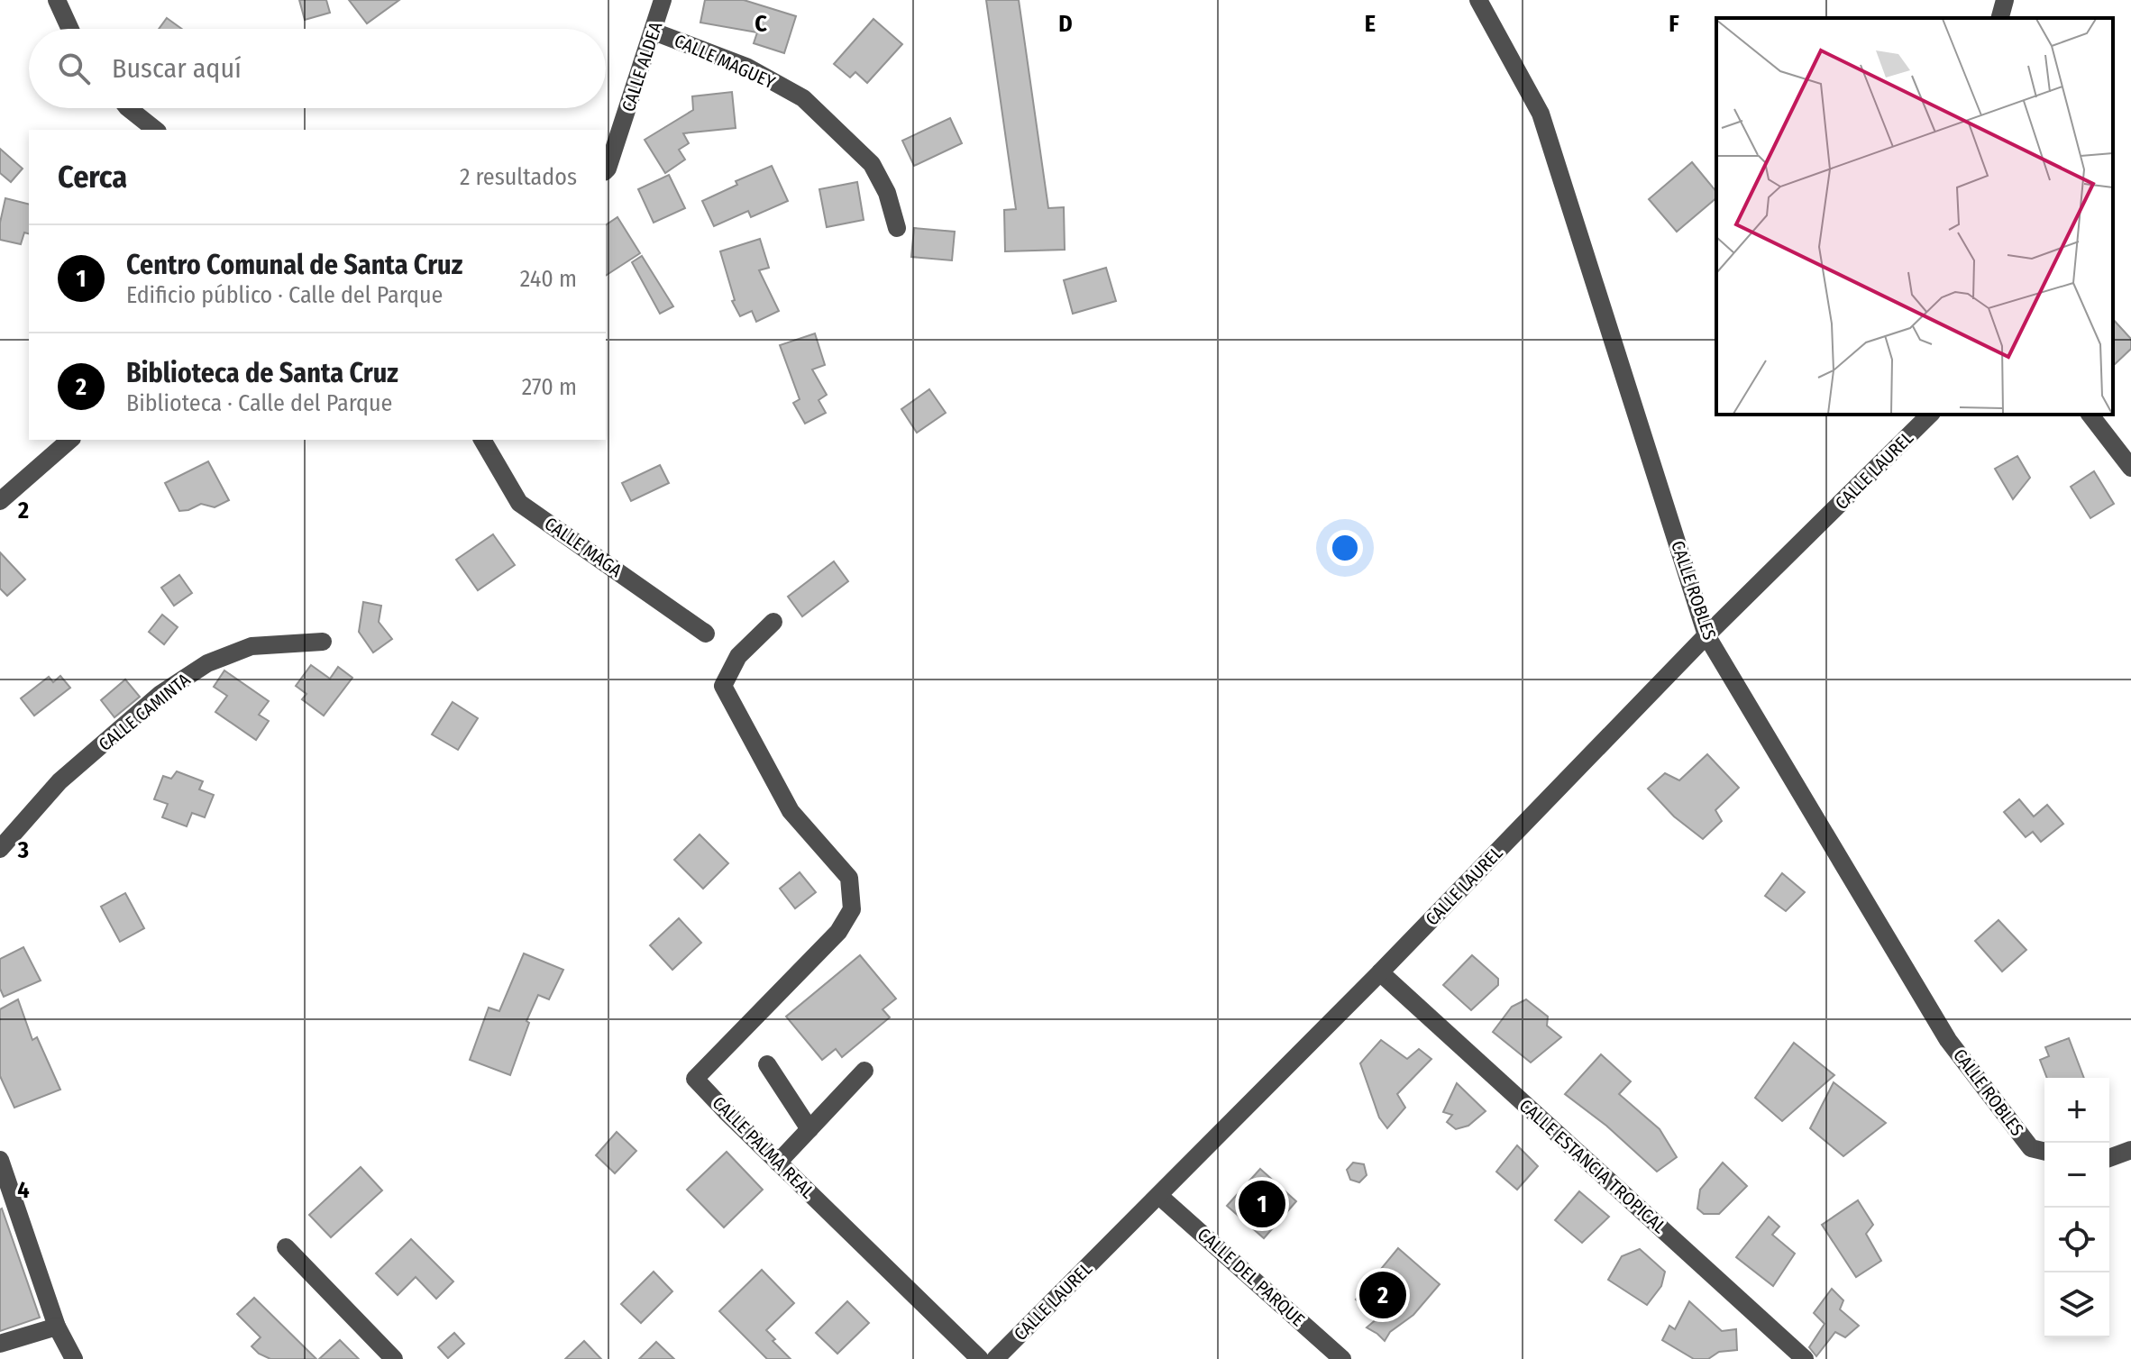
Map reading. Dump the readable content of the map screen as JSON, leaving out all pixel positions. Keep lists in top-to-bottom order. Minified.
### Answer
{"streets":{"street":["CALLE MAGUEY","CALLE ALDEA","CALLE LAUREL","CALLE MAGA","CALLE ROBLES","CALLE CAMINTA","CALLE PALMA REAL","CALLE ESTANCIA TROPICAL","CALLE DEL PARQUE"]},"crossings":[["CALLE MAGUEY","CALLE ALDEA"],["CALLE LAUREL","CALLE ROBLES"],["CALLE LAUREL","CALLE ESTANCIA TROPICAL"],["CALLE LAUREL","CALLE DEL PARQUE"]],"page":{"search":"Buscar aquí","heading":["Cerca","2 resultados"],"list":[{"mark":"1","name":"Centro Comunal de Santa Cruz","note":"Edificio público · Calle del Parque","value":"240 m"},{"mark":"2","name":"Biblioteca de Santa Cruz","note":"Biblioteca · Calle del Parque","value":"270 m"}],"map_buttons":["+","−"],"pins":["1","2"]},"grid":{"columns":["C","D","E","F"],"rows":["2","3","4"]}}
